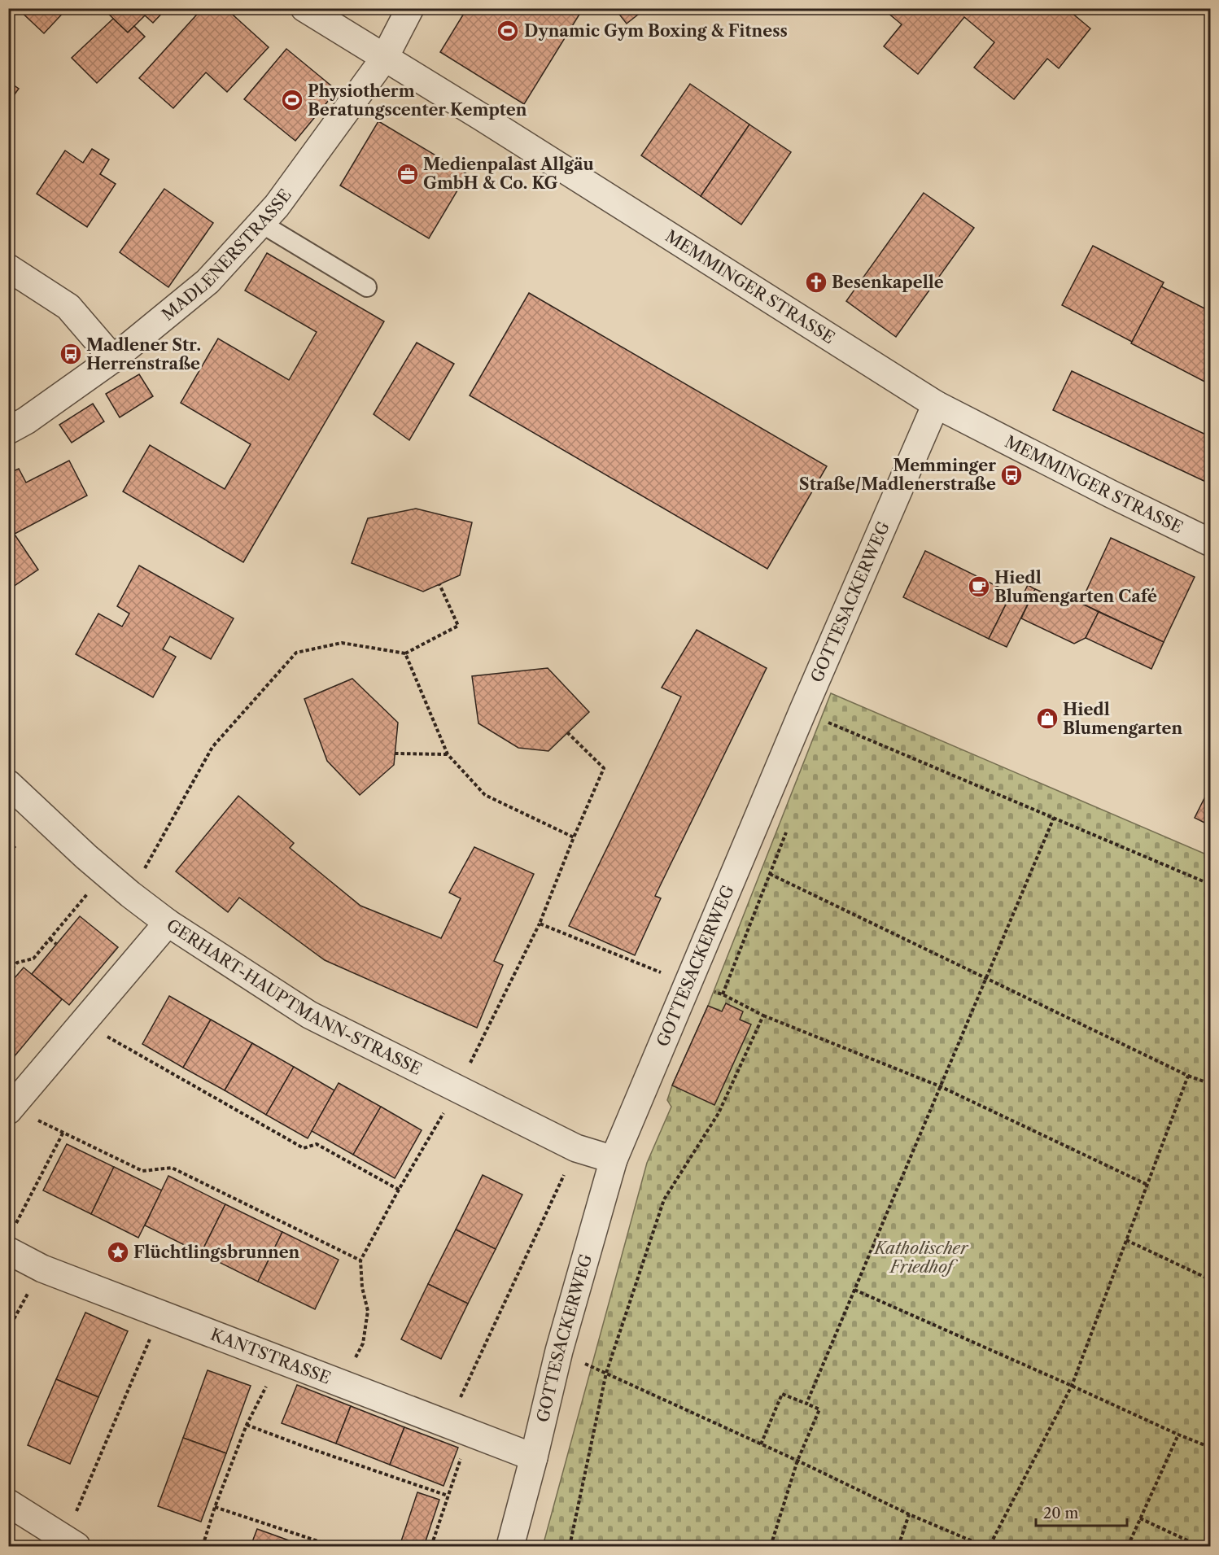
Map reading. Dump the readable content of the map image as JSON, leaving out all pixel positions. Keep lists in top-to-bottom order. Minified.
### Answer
{"streets":{"street":["MADLENERSTRASSE","MEMMINGER STRASSE","GOTTESACKERWEG","GERHART-HAUPTMANN-STRASSE","KANTSTRASSE"]},"crossings":[["MADLENERSTRASSE","MEMMINGER STRASSE"],["MEMMINGER STRASSE","GOTTESACKERWEG"],["GOTTESACKERWEG","GERHART-HAUPTMANN-STRASSE"],["GOTTESACKERWEG","KANTSTRASSE"]],"parks":["Katholischer Friedhof"],"places":{"sports":["Dynamic Gym Boxing & Fitness","Physiotherm Beratungscenter Kempten"],"office":["Medienpalast Allgäu GmbH & Co. KG"],"church":["Besenkapelle"],"bus stop":["Madlener Str. Herrenstraße","Memminger Straße/Madlenerstraße"],"cafe":["Hiedl Blumengarten Café"],"shop":["Hiedl Blumengarten"],"place":["Flüchtlingsbrunnen"]},"scale_bar":"20 m"}
